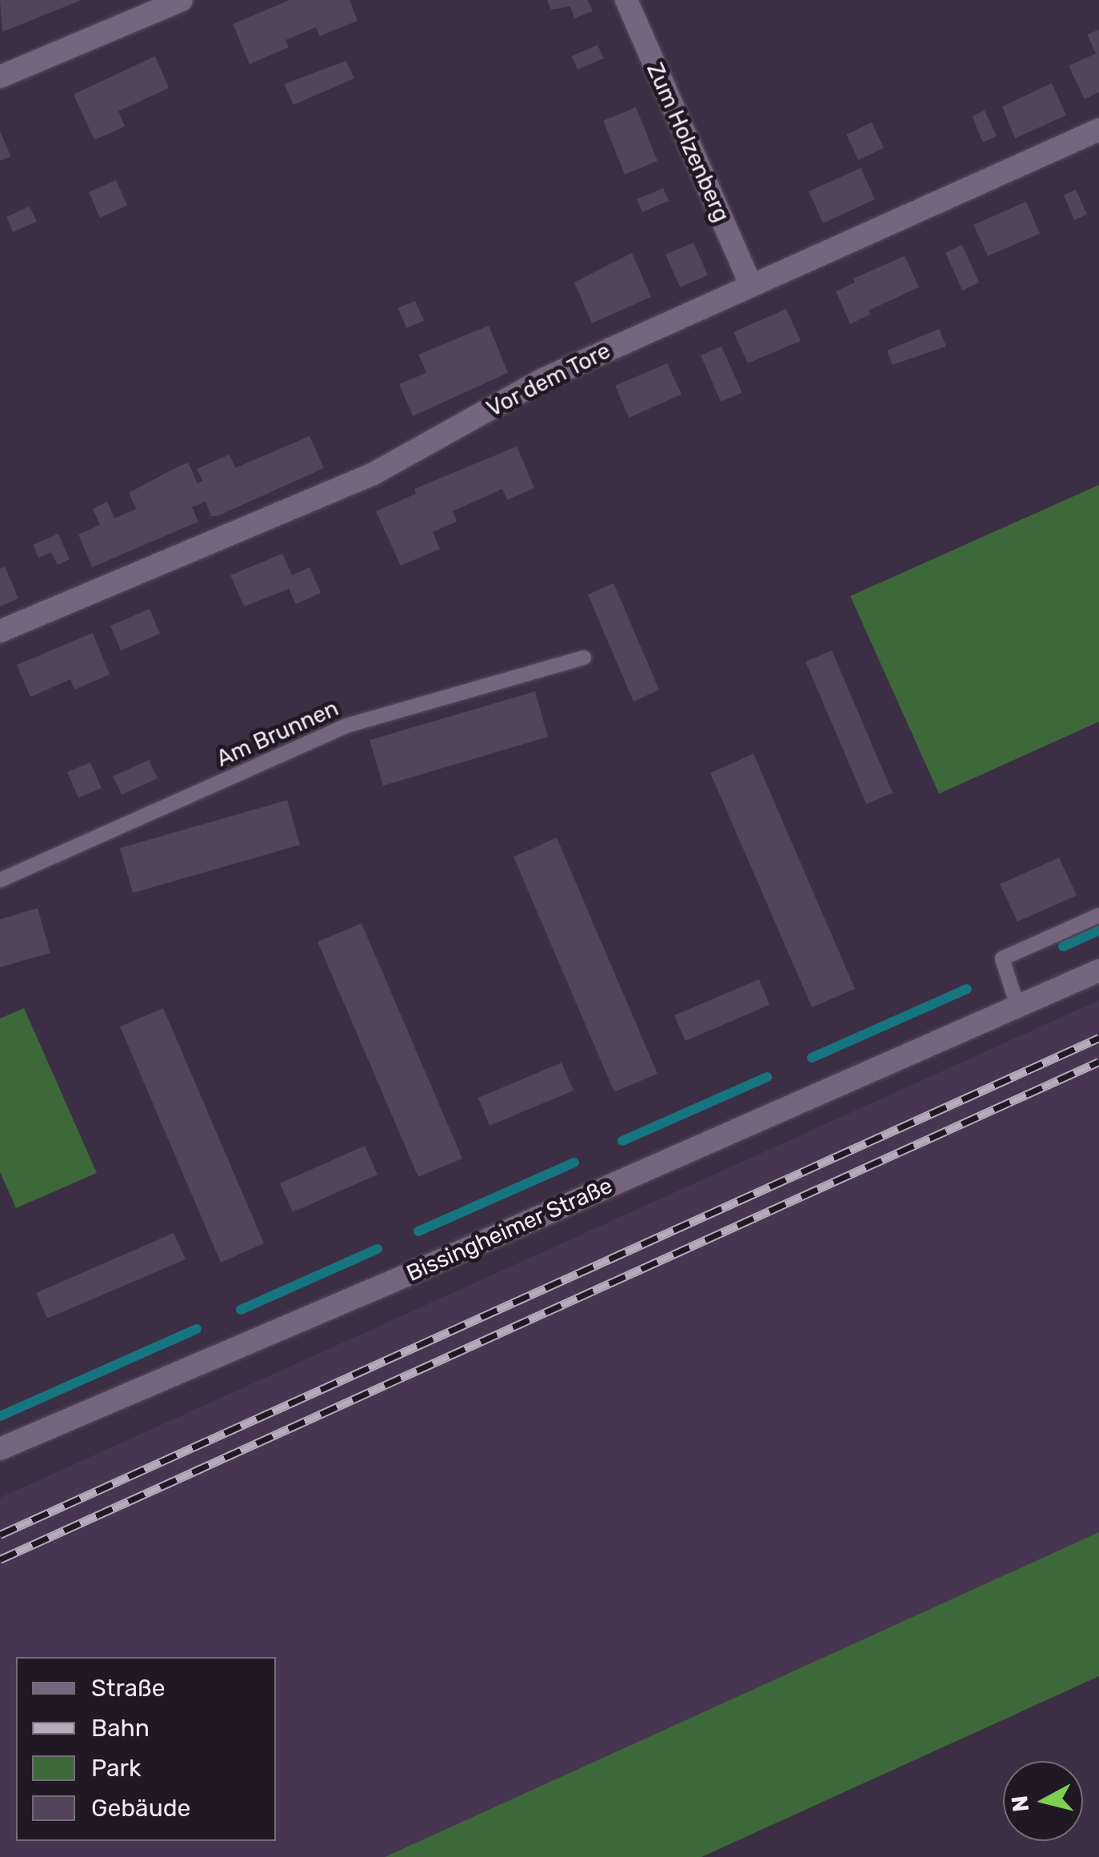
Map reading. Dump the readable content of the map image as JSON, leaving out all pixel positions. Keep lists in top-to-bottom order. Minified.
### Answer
{"streets":{"street":["Zum Holzenberg","Vor dem Tore","Bissingheimer Straße"],"lane":["Am Brunnen"]},"crossings":[["Zum Holzenberg","Vor dem Tore"]],"legend":["Straße","Bahn","Park","Gebäude"],"north":"left"}
